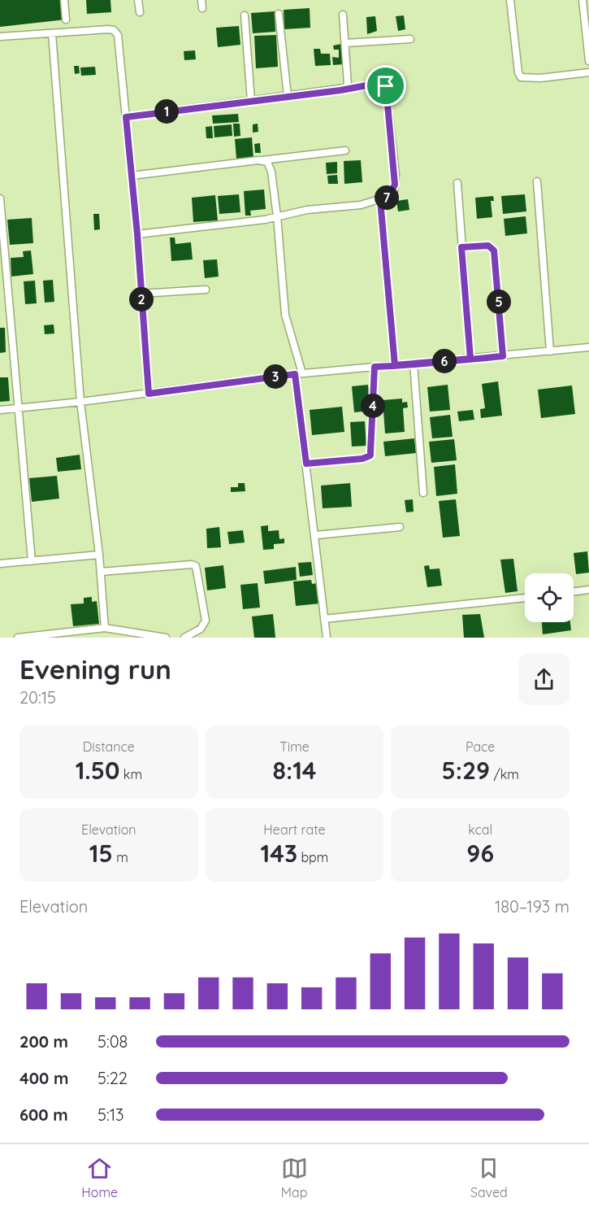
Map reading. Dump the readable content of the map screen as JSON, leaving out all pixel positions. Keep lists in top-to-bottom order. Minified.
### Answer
{"page":{"pins":["1","7","2","5","6","3","4"],"heading":["Evening run","20:15"],"stats":[["Distance","1.50 km"],["Time","8:14"],["Pace","5:29 /km"],["Elevation","15 m"],["Heart rate","143 bpm"],["kcal","96"]],"chart":["Elevation","180–193 m"],"list":[{"name":"200 m","note":"5:08"},{"name":"400 m","note":"5:22"},{"name":"600 m","note":"5:13"}],"tabs":["Home","Map","Saved"]}}
